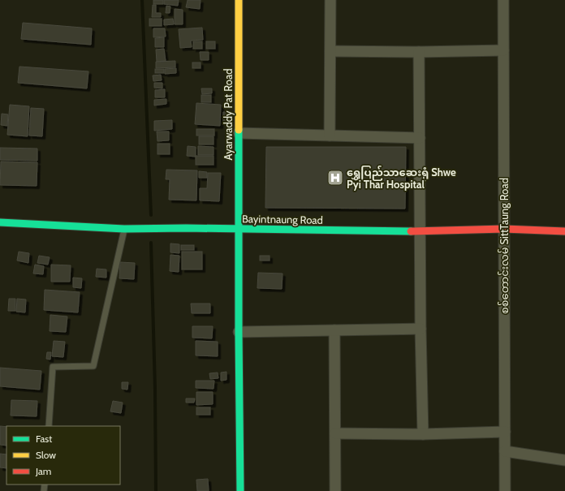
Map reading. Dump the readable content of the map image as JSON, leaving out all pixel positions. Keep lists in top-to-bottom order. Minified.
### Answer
{"streets":{"street":["Ayarwaddy Pat Road","Bayintnaung Road","စစ်တောင်းလမ် SittTaung Road"]},"crossings":[["Ayarwaddy Pat Road","Bayintnaung Road"],["Bayintnaung Road","စစ်တောင်းလမ် SittTaung Road"]],"places":{"hospital":["ရွှေပြည်သာဆေးရုံ Shwe Pyi Thar Hospital"]},"legend":["Fast","Slow","Jam"]}
